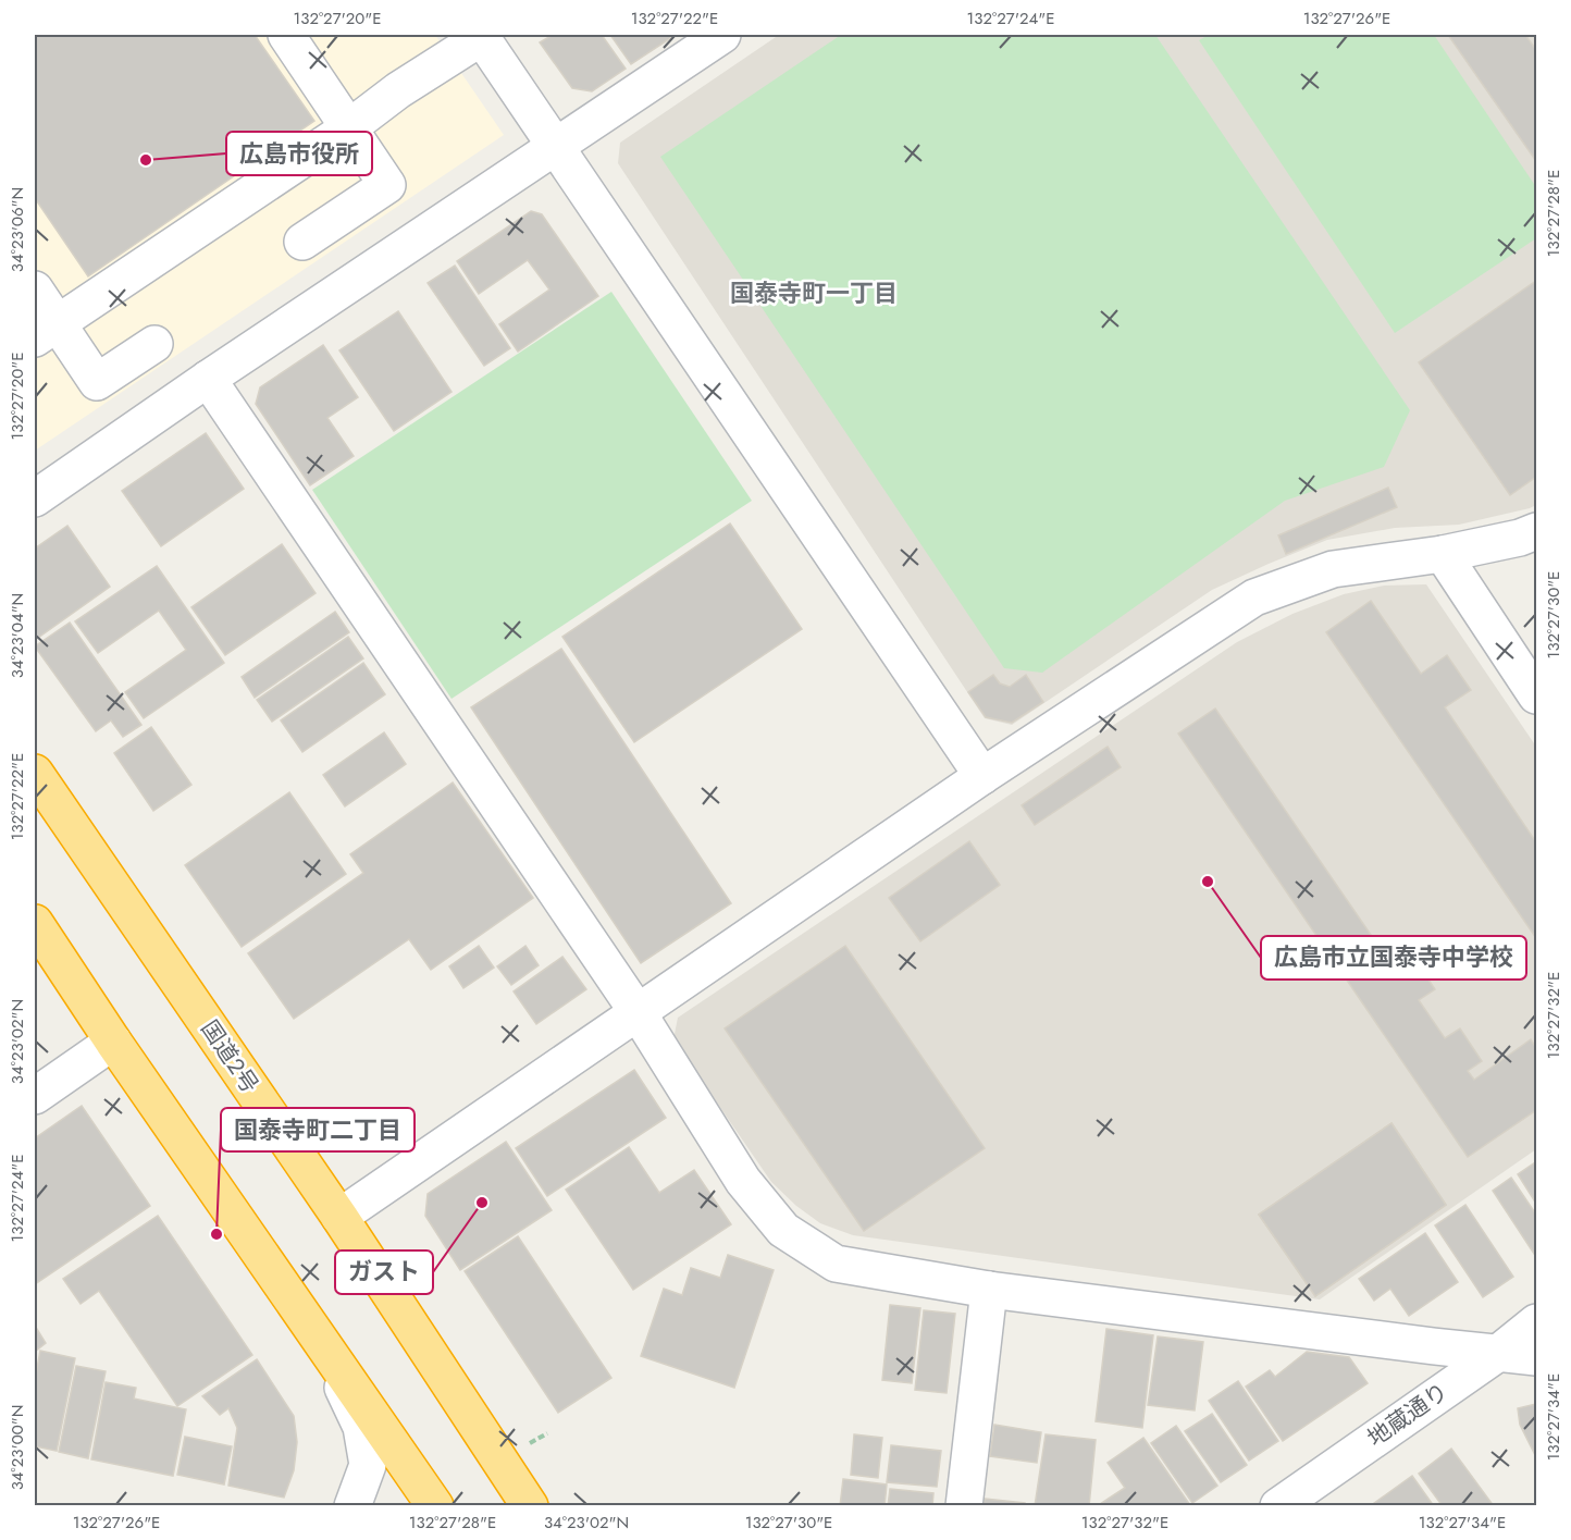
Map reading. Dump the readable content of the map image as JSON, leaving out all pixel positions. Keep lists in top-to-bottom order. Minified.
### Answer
{"streets":{"highway":["国道2号"],"street":["地蔵通り"]},"districts":["国泰寺町一丁目"],"places":["広島市役所","広島市立国泰寺中学校","ガスト","国泰寺町二丁目"],"coordinates":["132°27'20\"E","132°27'22\"E","132°27'24\"E","132°27'26\"E","132°27'28\"E","34°23'06\"N","132°27'30\"E","34°23'04\"N","132°27'32\"E","34°23'02\"N","132°27'34\"E","34°23'00\"N"]}
